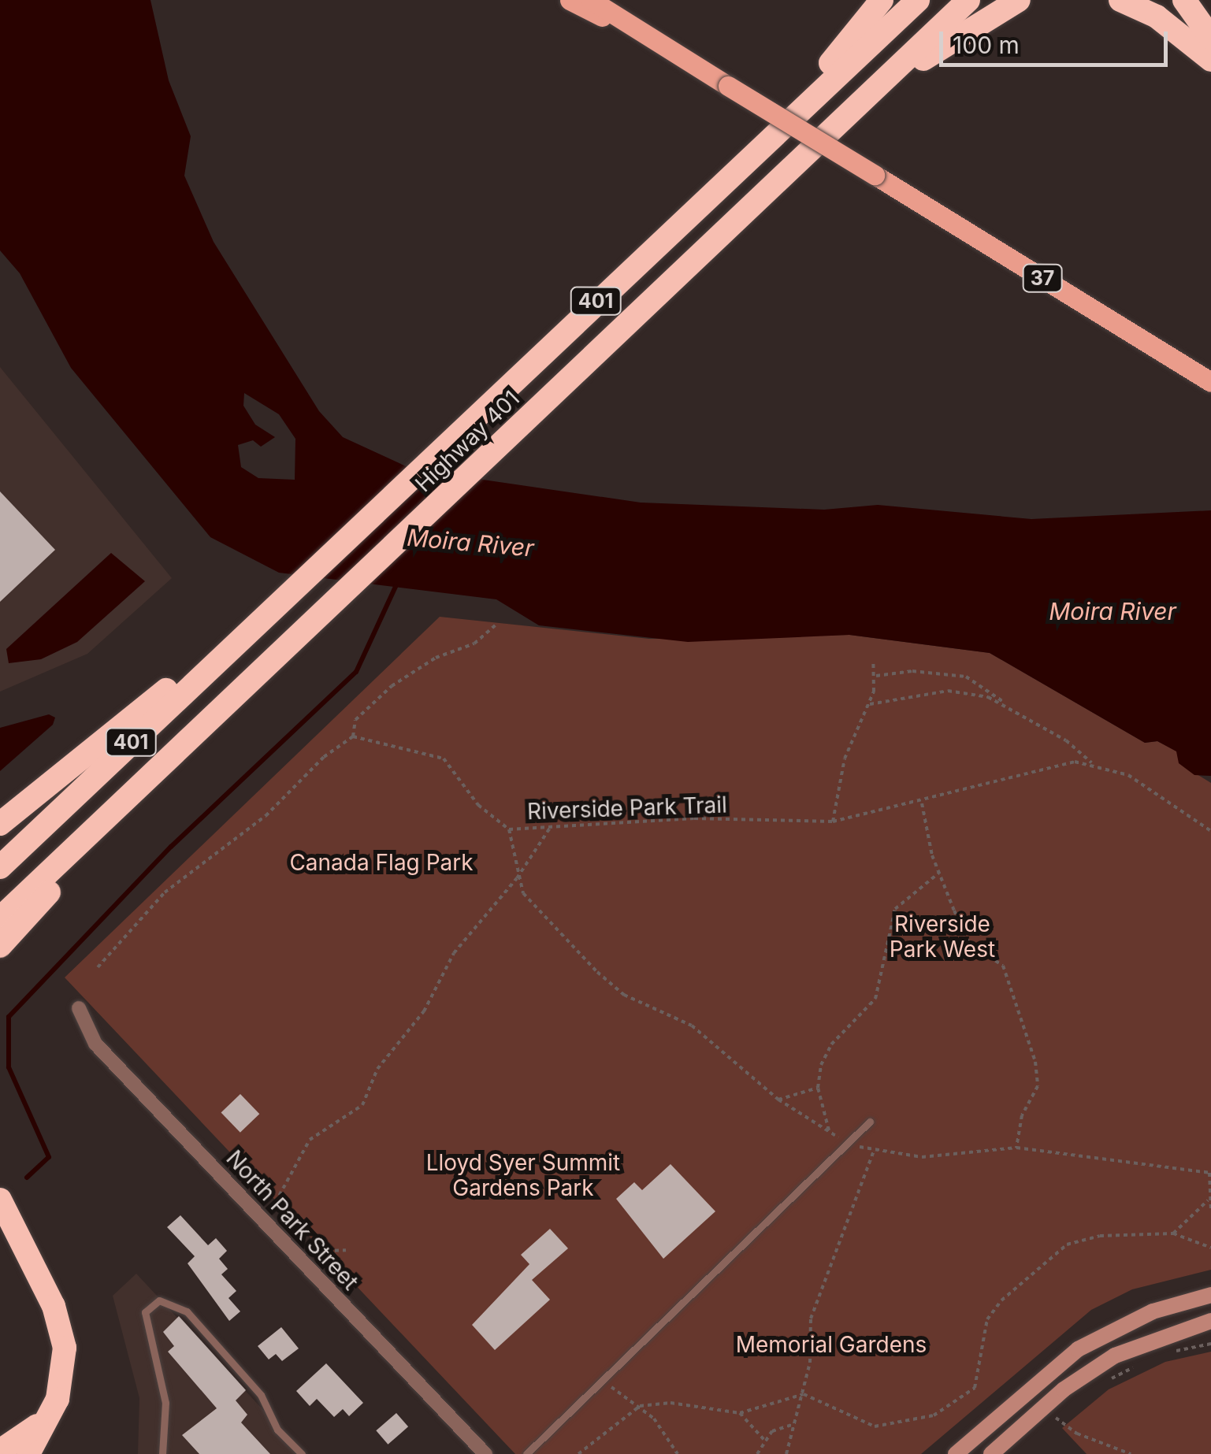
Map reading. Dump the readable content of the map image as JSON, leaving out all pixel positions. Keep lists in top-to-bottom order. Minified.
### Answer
{"streets":{"highway":["401","Highway 401"],"main road":["37"],"street":["North Park Street"],"path":["Riverside Park Trail"]},"water":["Moira River"],"parks":["Canada Flag Park","Riverside Park West","Lloyd Syer Summit Gardens Park","Memorial Gardens"],"scale_bar":"100 m"}
